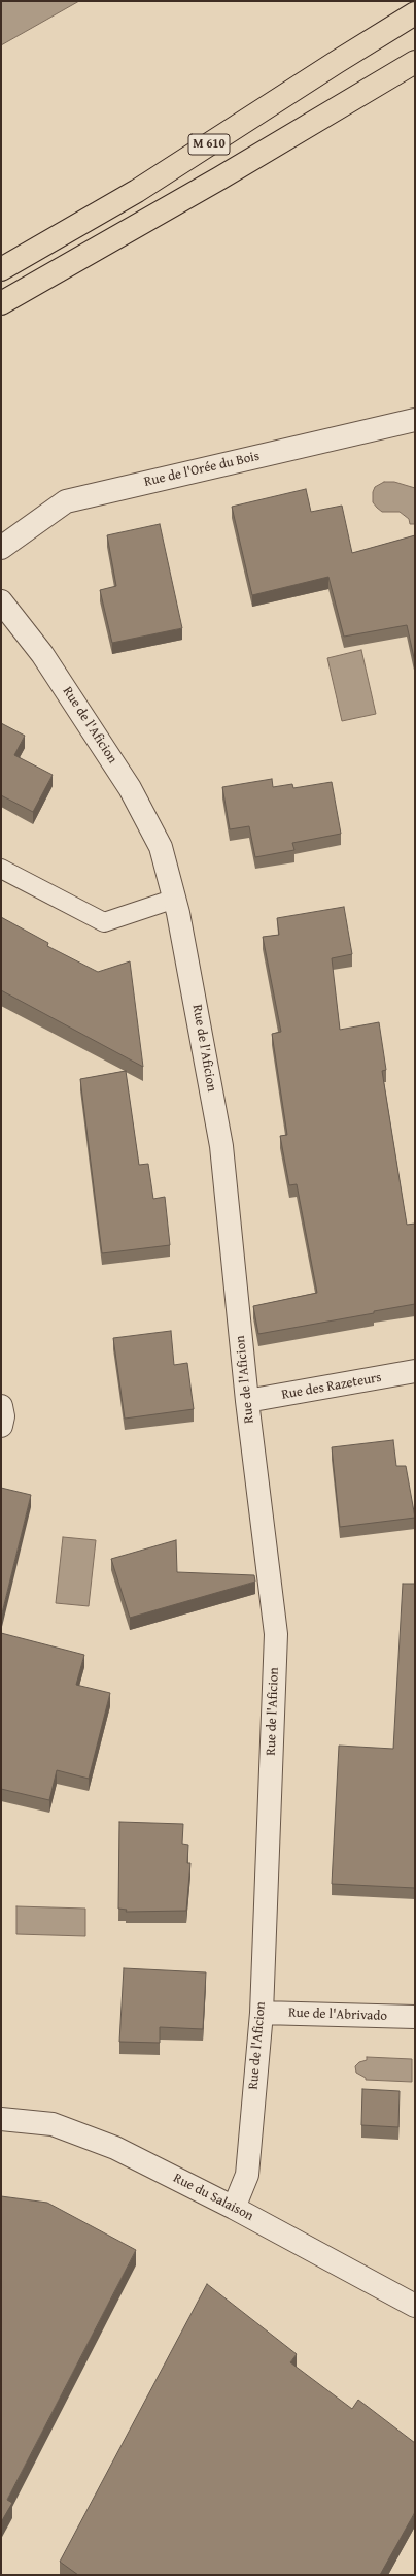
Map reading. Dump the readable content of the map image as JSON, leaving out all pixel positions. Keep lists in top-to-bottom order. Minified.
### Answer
{"streets":{"main road":["M 610"],"street":["Rue de l'Orée du Bois","Rue de l'Aficion","Rue des Razeteurs","Rue de l'Abrivado","Rue du Salaison"]},"crossings":[["Rue de l'Aficion","Rue des Razeteurs"],["Rue de l'Aficion","Rue de l'Abrivado"],["Rue de l'Aficion","Rue du Salaison"]]}
